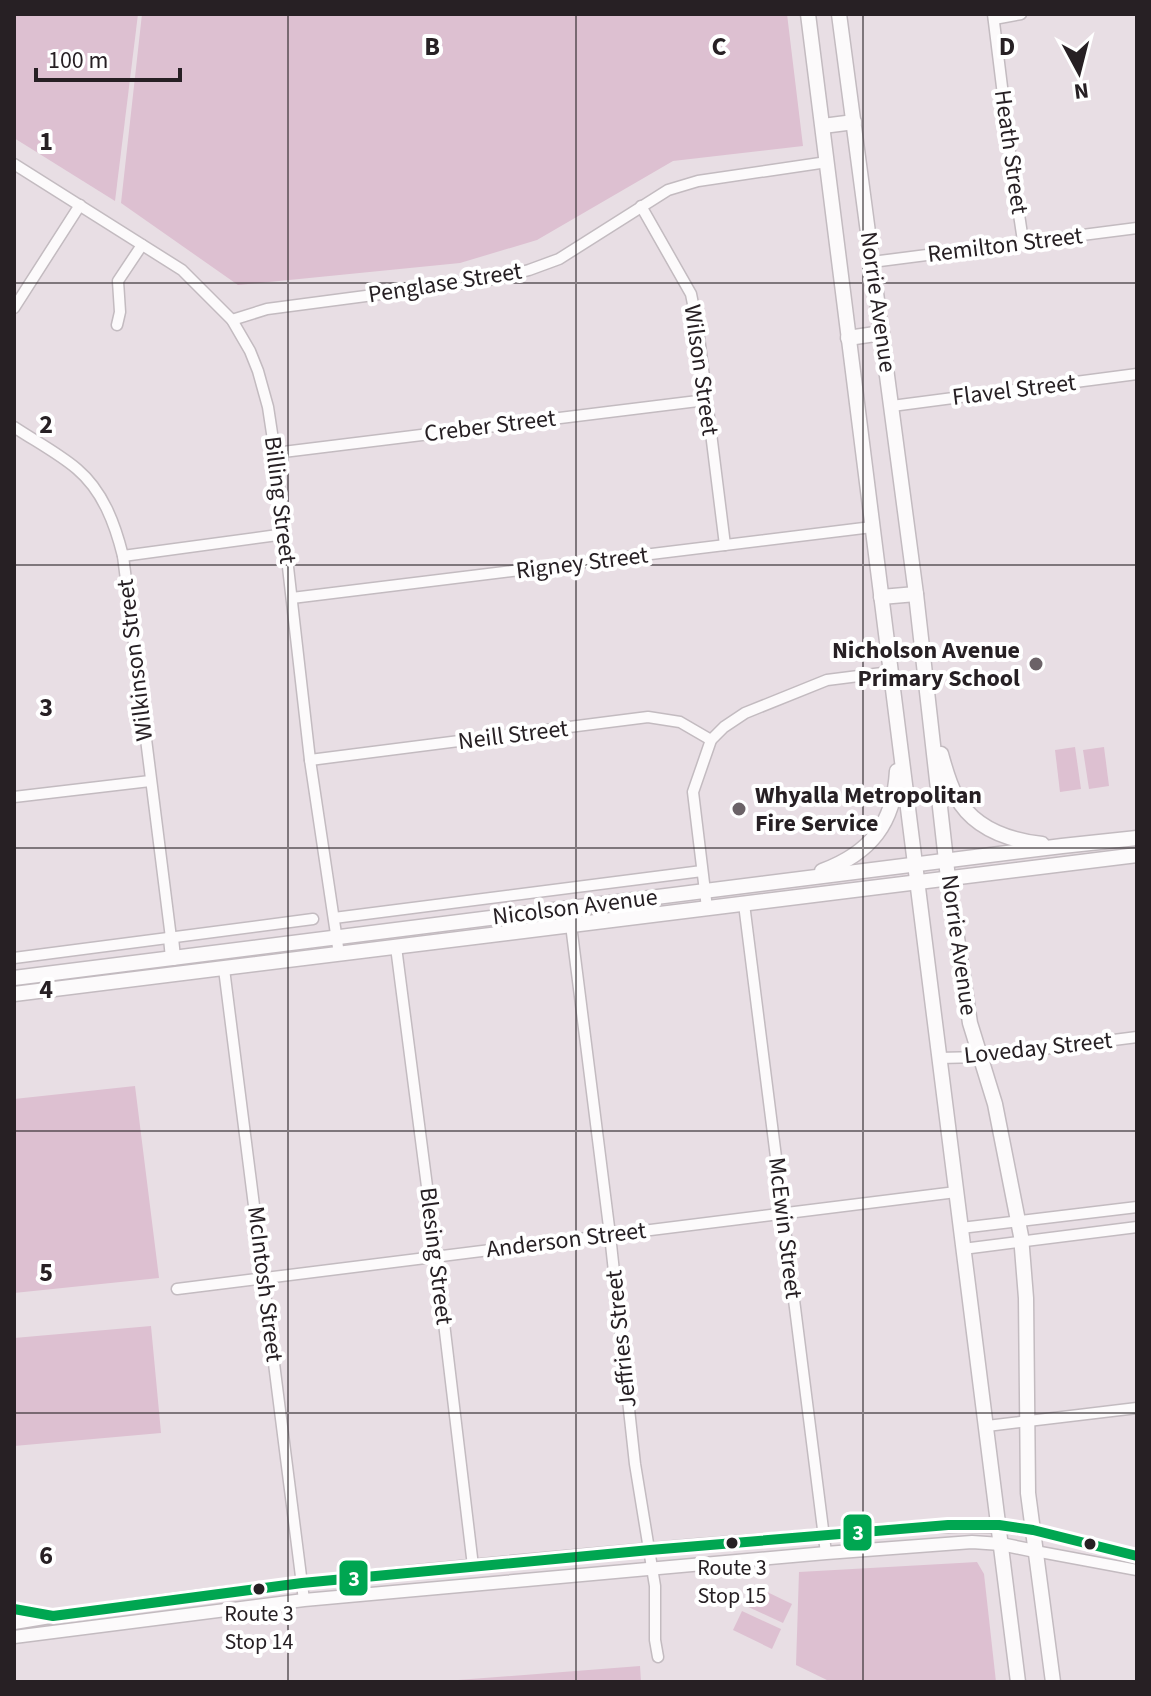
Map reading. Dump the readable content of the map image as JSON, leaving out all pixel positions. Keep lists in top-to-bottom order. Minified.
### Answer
{"streets":{"main road":["Norrie Avenue","Nicolson Avenue"],"street":["Heath Street","Remilton Street","Penglase Street","Wilson Street","Flavel Street","Creber Street","Billing Street","Rigney Street","Wilkinson Street","Neill Street","Loveday Street","McEwin Street","Anderson Street","Blesing Street","McIntosh Street","Jeffries Street"]},"crossings":[["Heath Street","Remilton Street"],["Remilton Street","Norrie Avenue"],["Penglase Street","Norrie Avenue"],["Penglase Street","Wilson Street"],["Penglase Street","Billing Street"],["Norrie Avenue","Flavel Street"],["Norrie Avenue","Rigney Street"],["Norrie Avenue","Nicolson Avenue"],["Norrie Avenue","Loveday Street"],["Norrie Avenue","Anderson Street"],["Wilson Street","Creber Street"],["Wilson Street","Rigney Street"],["Creber Street","Billing Street"],["Billing Street","Rigney Street"],["Billing Street","Neill Street"],["Billing Street","Nicolson Avenue"],["Nicolson Avenue","McEwin Street"],["Nicolson Avenue","Blesing Street"],["Nicolson Avenue","McIntosh Street"],["Nicolson Avenue","Jeffries Street"],["McEwin Street","Anderson Street"],["Anderson Street","Blesing Street"],["Anderson Street","McIntosh Street"],["Anderson Street","Jeffries Street"]],"places":["Nicholson Avenue Primary School","Whyalla Metropolitan Fire Service","Route 3 Stop 15","Route 3 Stop 14"],"lines":["transit line 3"],"scale_bar":"100 m","north":"bottom","grid":{"columns":["B","C","D"],"rows":["1","2","3","4","5","6"]}}
